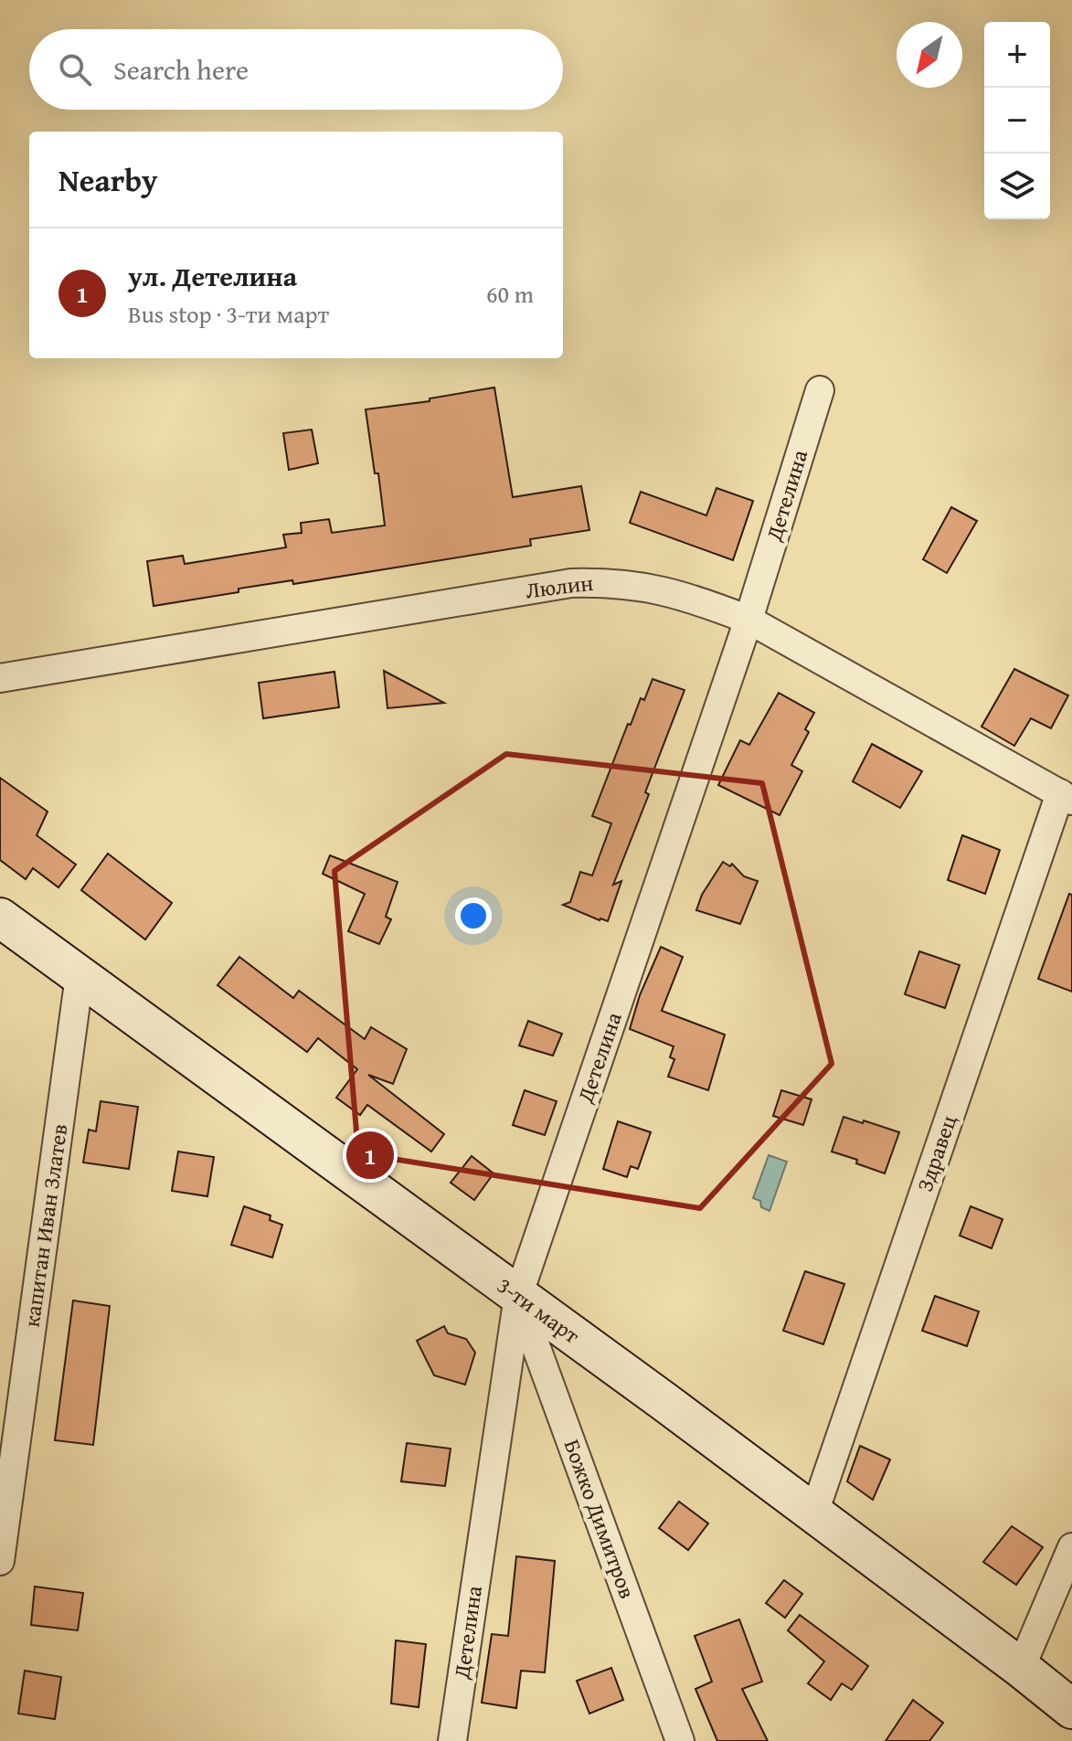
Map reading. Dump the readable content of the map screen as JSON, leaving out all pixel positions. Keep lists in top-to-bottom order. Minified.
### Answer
{"streets":{"street":["Детелина","Люлин","Здравец","капитан Иван Златев","3-ти март","Божко Димитров"]},"crossings":[["Детелина","Люлин"],["Детелина","3-ти март"],["Детелина","Божко Димитров"],["Люлин","Здравец"],["Здравец","3-ти март"],["капитан Иван Златев","3-ти март"],["3-ти март","Божко Димитров"]],"north":"bottom left","page":{"map_buttons":["+","−"],"search":"Search here","heading":"Nearby","list":[{"mark":"1","name":"ул. Детелина","note":"Bus stop · 3-ти март","value":"60 m"}],"pins":"1"}}
